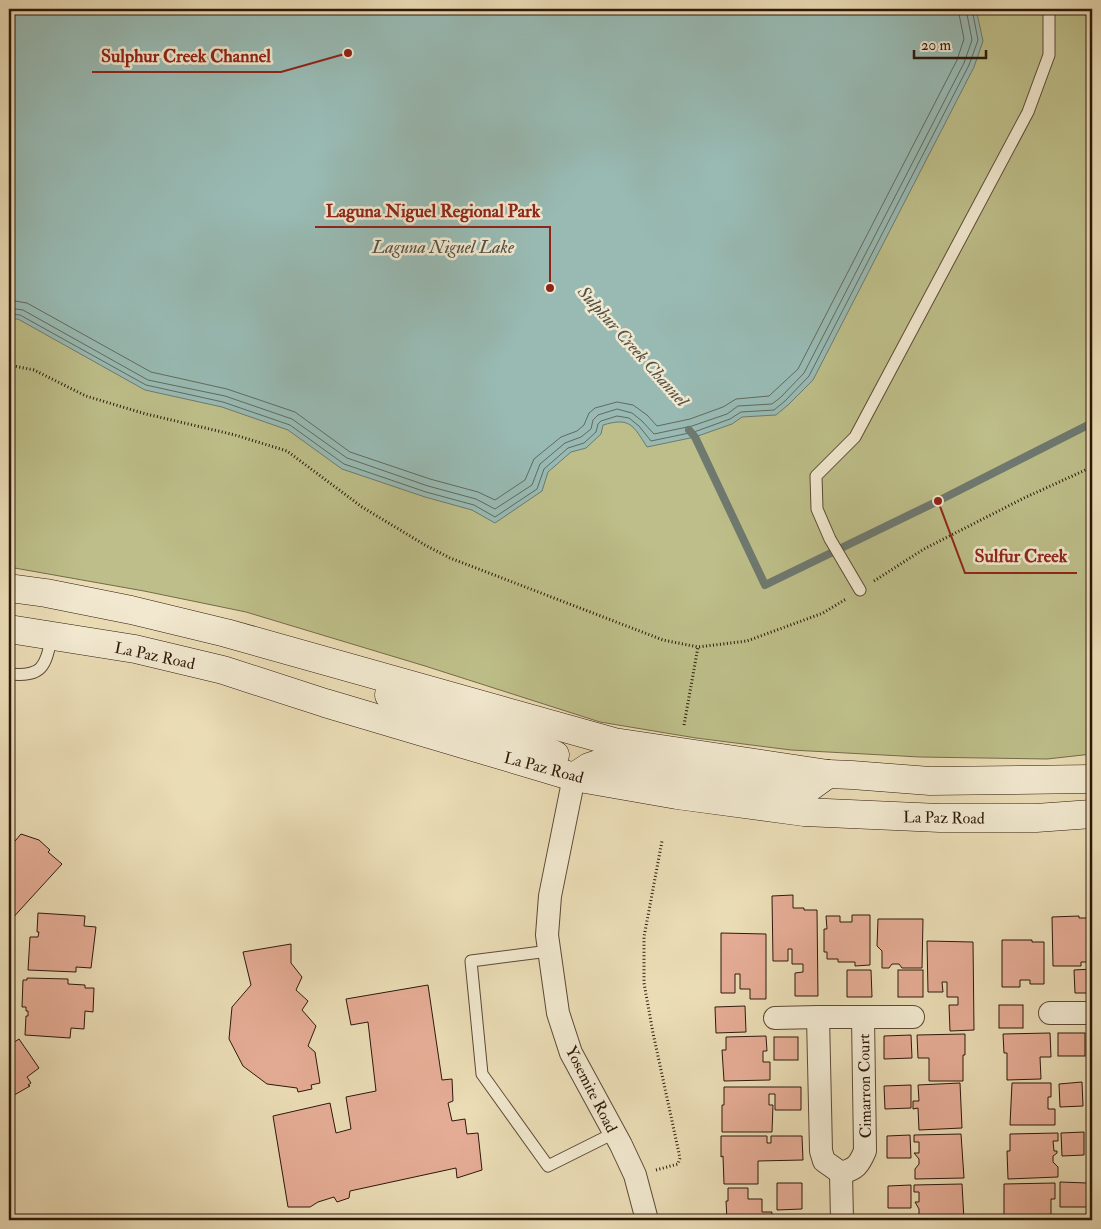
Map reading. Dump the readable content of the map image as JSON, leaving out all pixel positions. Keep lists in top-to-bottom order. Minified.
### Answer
{"streets":{"main road":["La Paz Road"],"street":["Cimarron Court","Yosemite Road"]},"crossings":[["La Paz Road","Yosemite Road"]],"water":["Laguna Niguel Lake","Sulphur Creek Channel"],"places":["Sulphur Creek Channel","Laguna Niguel Regional Park","Sulfur Creek"],"scale_bar":"20 m"}
